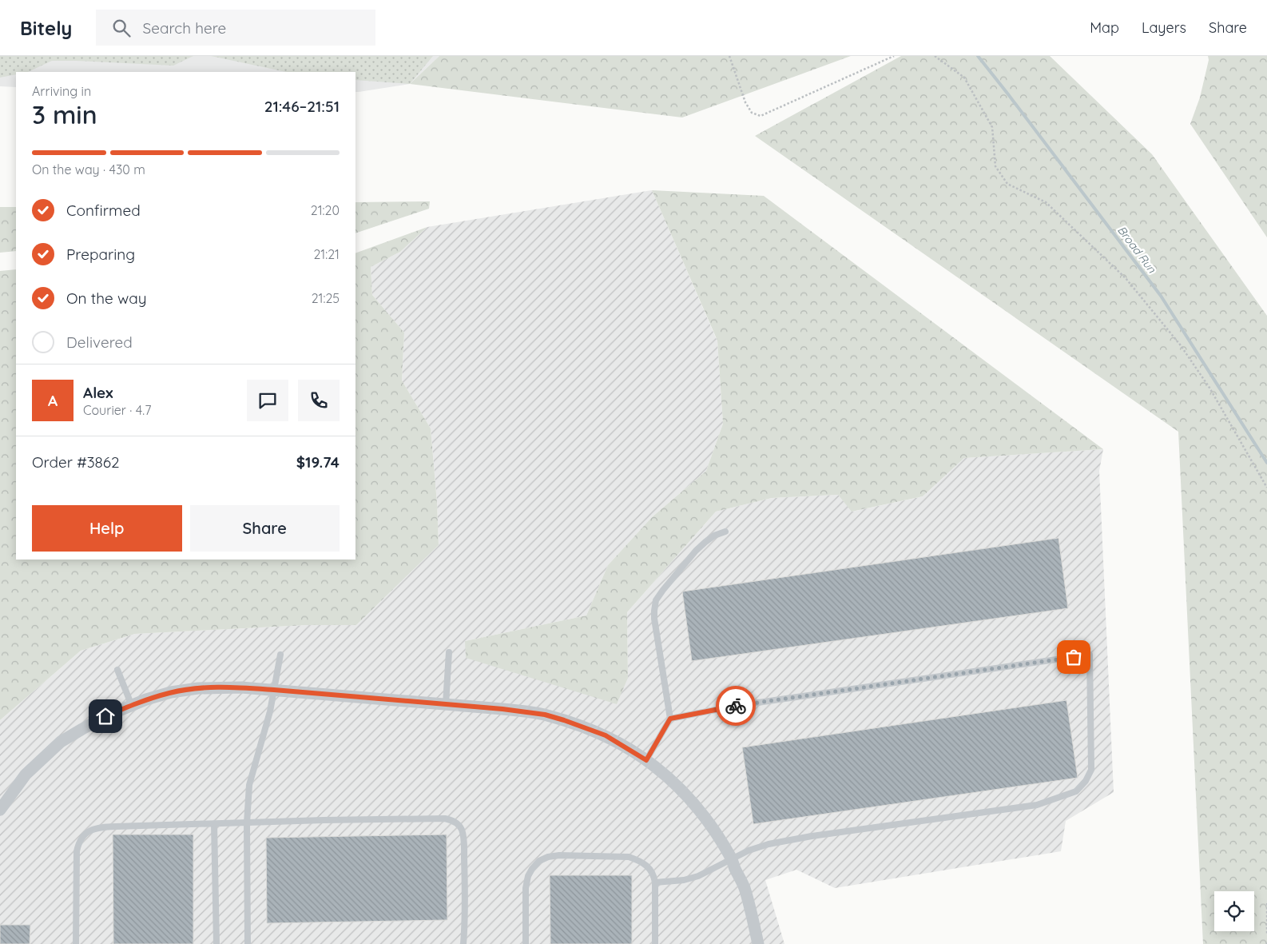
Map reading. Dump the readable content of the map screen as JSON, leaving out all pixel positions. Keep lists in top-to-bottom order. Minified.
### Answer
{"water":["Broad Run"],"page":{"header":"Bitely","search":"Search here","nav":["Map","Layers","Share"],"heading":["3 min","Arriving in","21:46–21:51"],"panel":["Alex","Courier · 4.7","Order #3862","$19.74"],"bar":"On the way · 430 m","list":[["Confirmed","21:20"],["Preparing","21:21"],["On the way","21:25"],"Delivered"],"round":"A","buttons":["Help","Share"]}}
